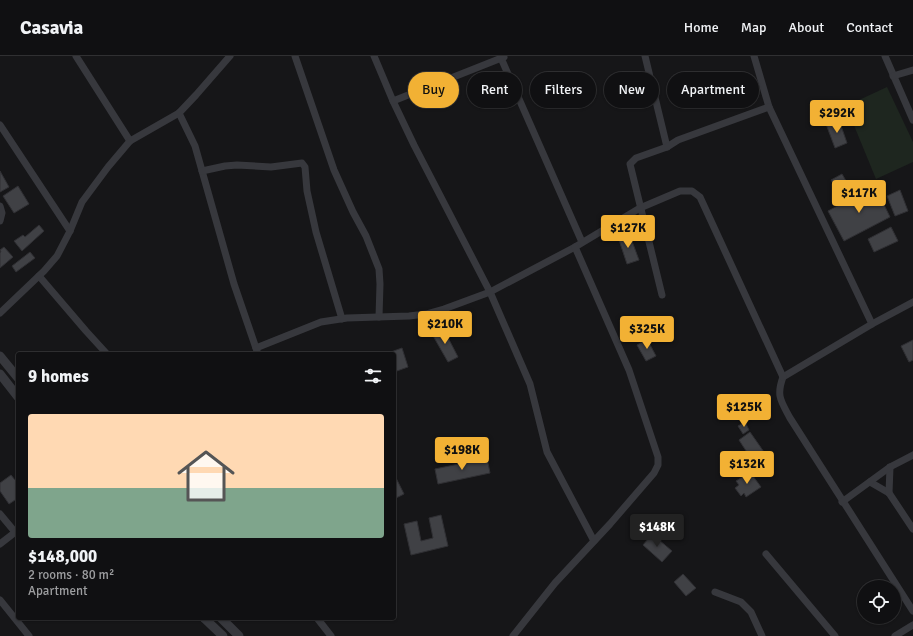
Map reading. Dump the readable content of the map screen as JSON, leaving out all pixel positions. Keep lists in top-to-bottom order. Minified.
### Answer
{"page":{"header":"Casavia","nav":["Home","Map","About","Contact"],"chip":["Buy","Rent","Filters","New","Apartment"],"price":["$292K","$117K","$127K","$210K","$325K","$125K","$198K","$132K","$148K"],"heading":"9 homes","list":[{"name":"$148,000","note":"2 rooms · 80 m² · Apartment"}]}}
